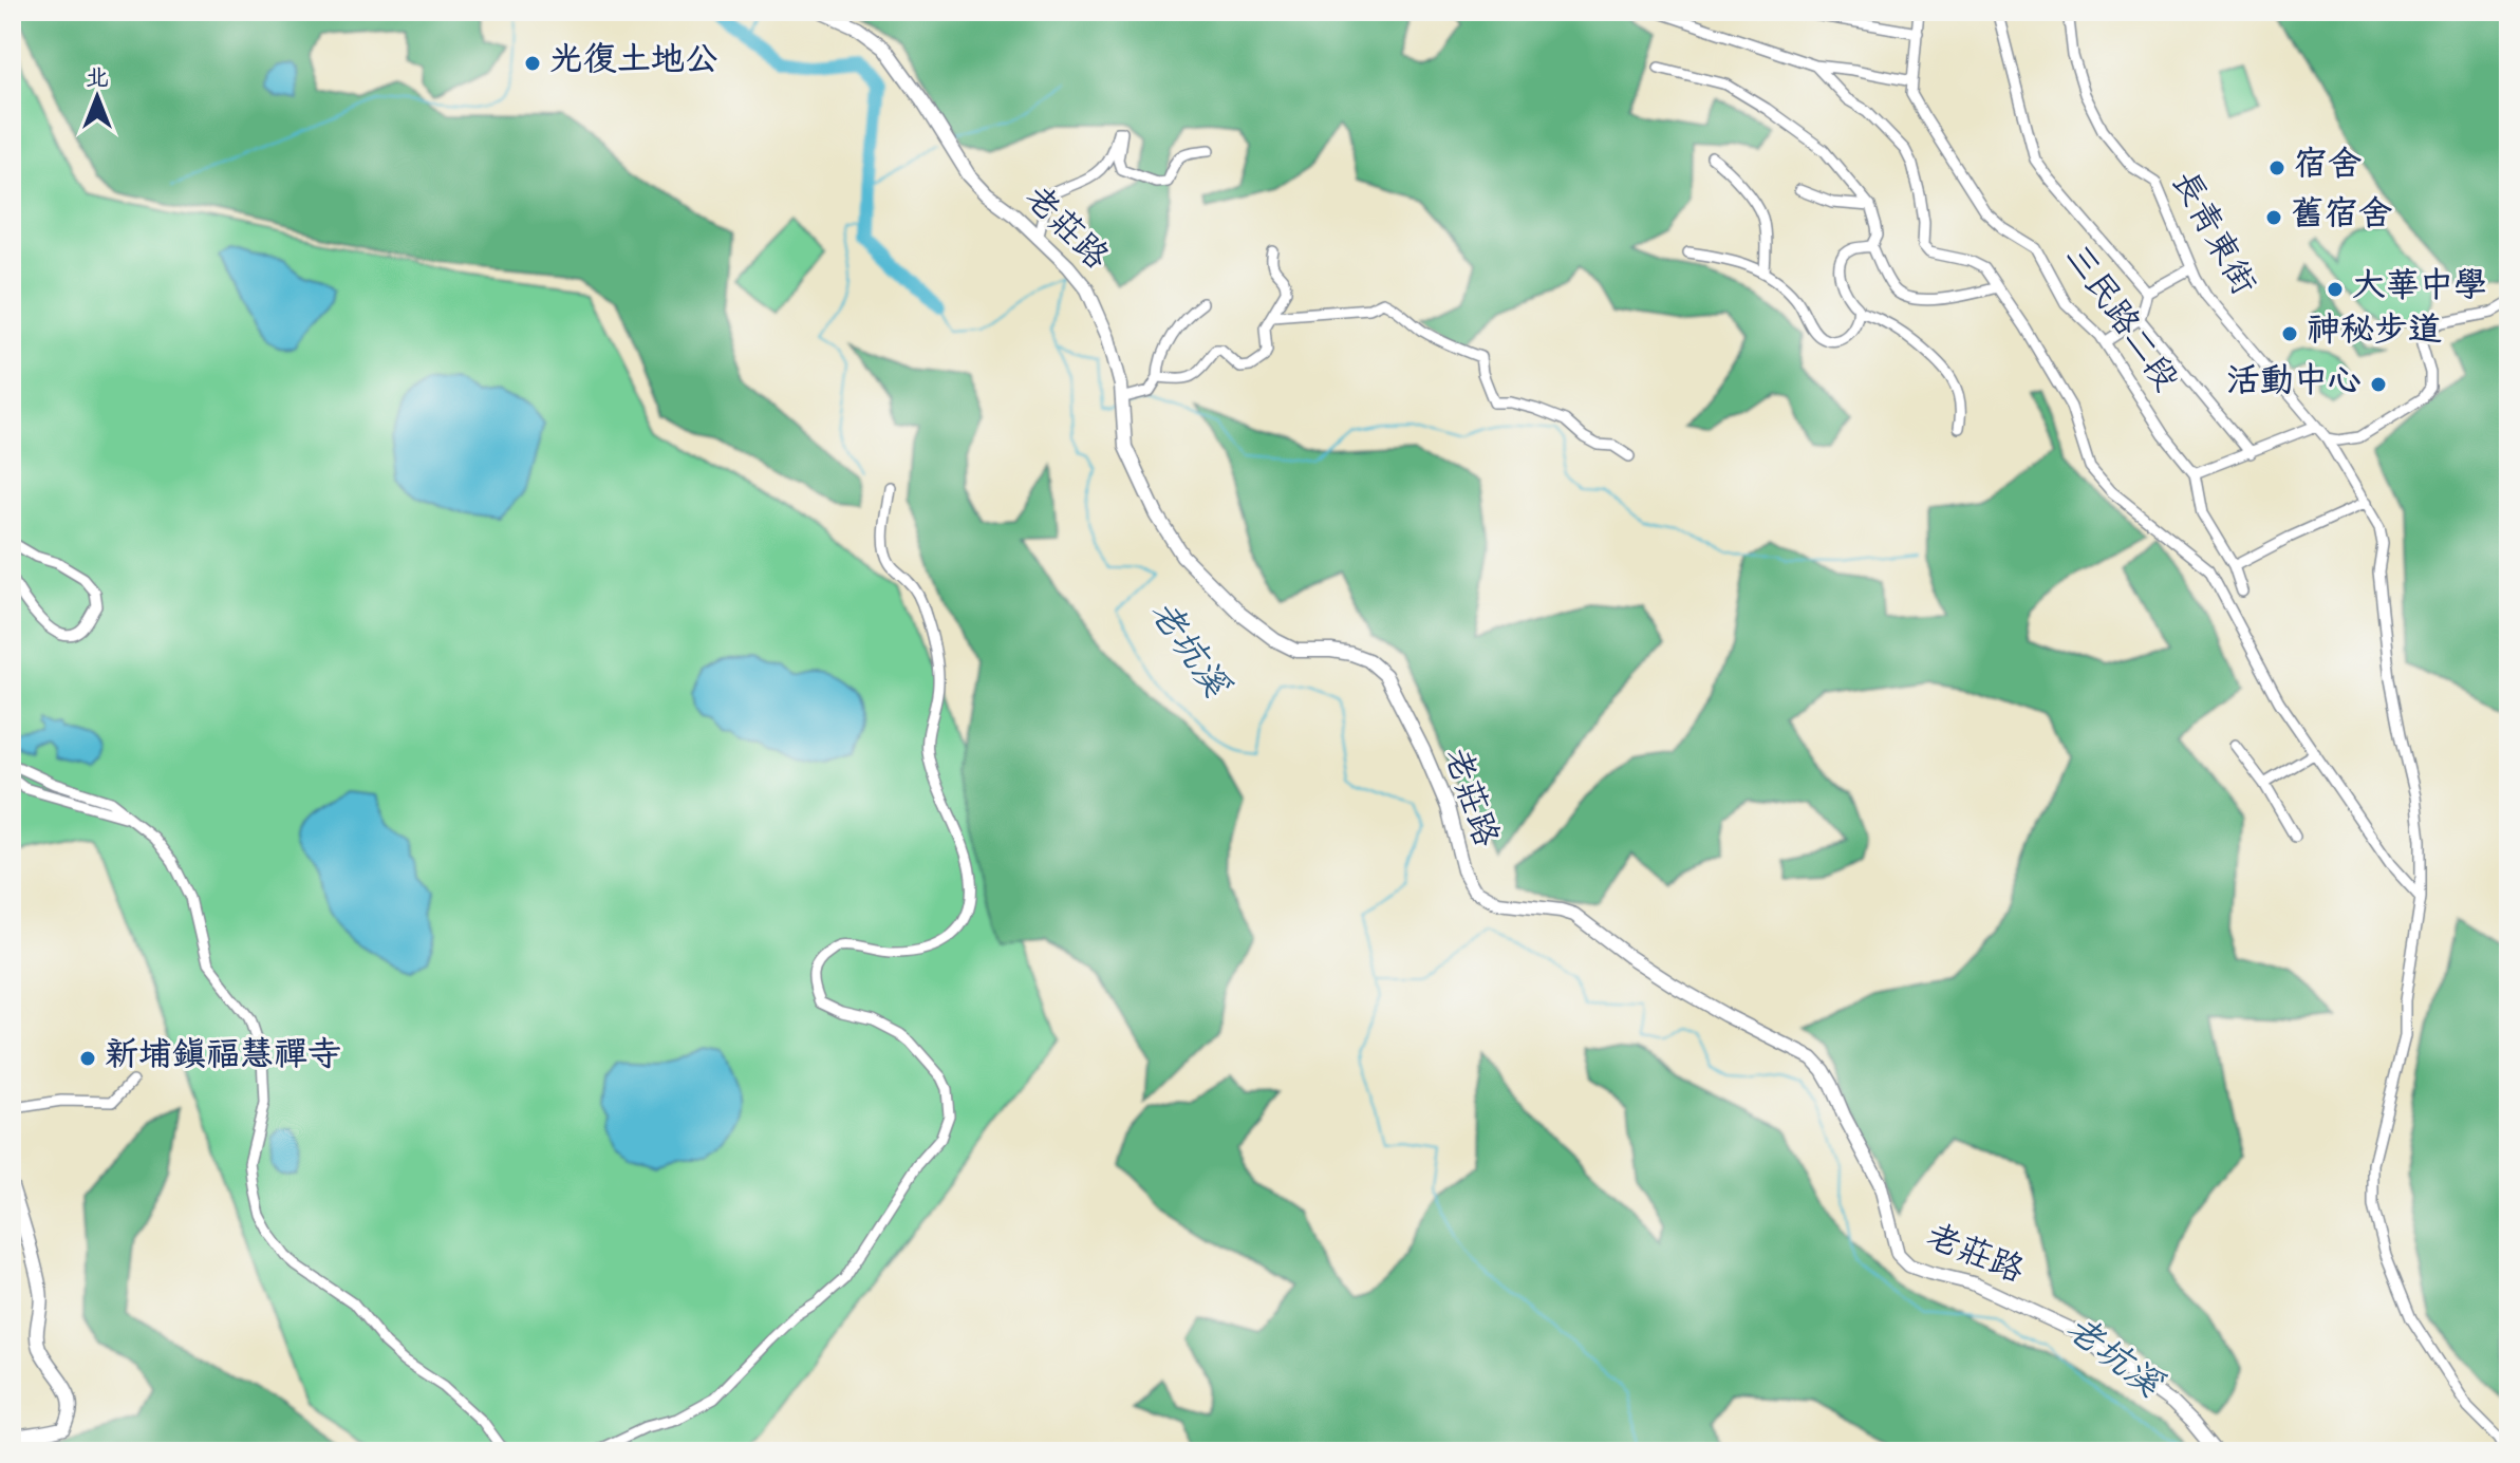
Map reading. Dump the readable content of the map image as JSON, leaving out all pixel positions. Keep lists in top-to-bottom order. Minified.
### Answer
{"streets":{"street":["老莊路","長青東街","三民路二段"]},"water":["老坑溪"],"places":["光復土地公","宿舍","舊宿舍","大華中學","神秘步道","活動中心","新埔鎮福慧禪寺"],"north":"top"}
